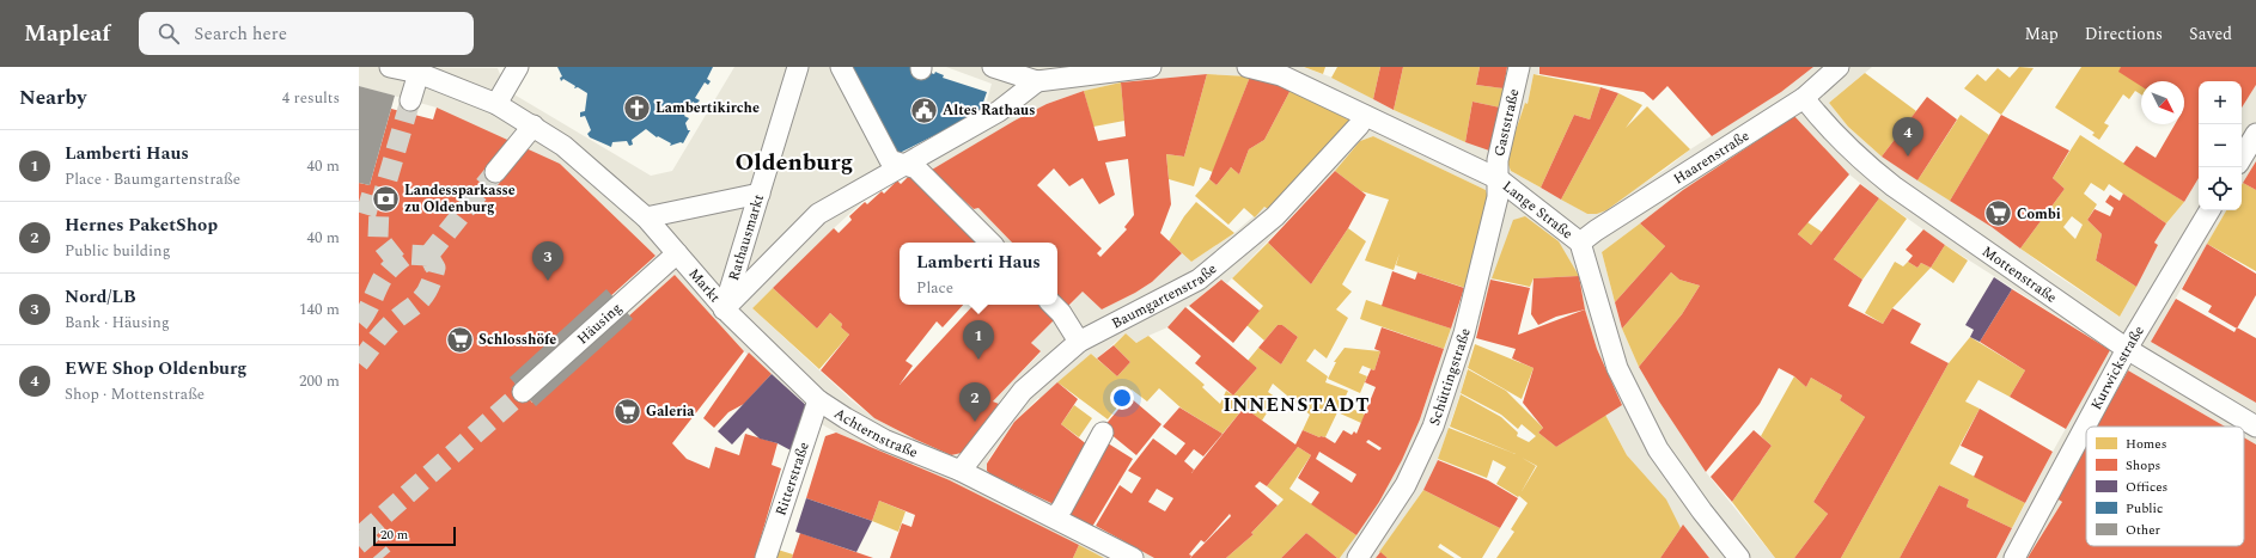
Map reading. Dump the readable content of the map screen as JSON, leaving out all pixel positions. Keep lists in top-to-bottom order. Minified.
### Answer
{"streets":{"street":["Gaststraße","Haarenstraße","Lange Straße","Rathausmarkt","Mottenstraße","Markt","Baumgartenstraße","Häusing","Kurwickstraße","Schüttingstraße","Achternstraße","Ritterstraße"]},"crossings":[["Gaststraße","Lange Straße"],["Gaststraße","Schüttingstraße"],["Haarenstraße","Lange Straße"],["Haarenstraße","Mottenstraße"],["Lange Straße","Baumgartenstraße"],["Lange Straße","Schüttingstraße"],["Rathausmarkt","Markt"],["Rathausmarkt","Achternstraße"],["Mottenstraße","Kurwickstraße"],["Markt","Häusing"],["Markt","Achternstraße"],["Baumgartenstraße","Achternstraße"],["Achternstraße","Ritterstraße"]],"districts":["Oldenburg","INNENSTADT"],"places":{"church":["Lambertikirche"],"public building":["Altes Rathaus"],"bank":["Landessparkasse zu Oldenburg"],"supermarket":["Combi","Schlosshöfe","Galeria"]},"legend":["Homes","Shops","Offices","Public","Other"],"scale_bar":"20 m","north":"bottom right","page":{"header":"Mapleaf","search":"Search here","nav":["Map","Directions","Saved"],"heading":["Nearby","4 results"],"map_buttons":["+","−"],"pins":["4","3","1","2"],"list":[{"mark":"1","name":"Lamberti Haus","note":"Place · Baumgartenstraße","value":"40 m"},{"mark":"2","name":"Hernes PaketShop","note":"Public building","value":"40 m"},{"mark":"3","name":"Nord/LB","note":"Bank · Häusing","value":"140 m"},{"mark":"4","name":"EWE Shop Oldenburg","note":"Shop · Mottenstraße","value":"200 m"}],"popup":["Lamberti Haus","Place"],"scale":"20 m"}}
